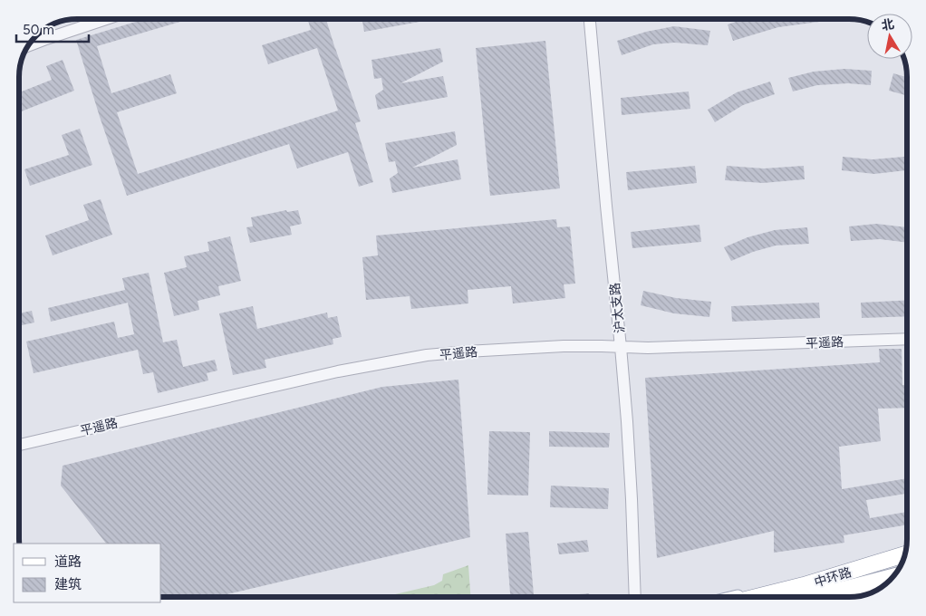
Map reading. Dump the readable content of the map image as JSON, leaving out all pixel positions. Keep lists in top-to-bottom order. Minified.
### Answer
{"streets":{"highway":["中环路"],"street":["沪太支路","平遥路"]},"crossings":[["沪太支路","平遥路"]],"legend":["道路","建筑"],"scale_bar":"50 m","north":"top"}
